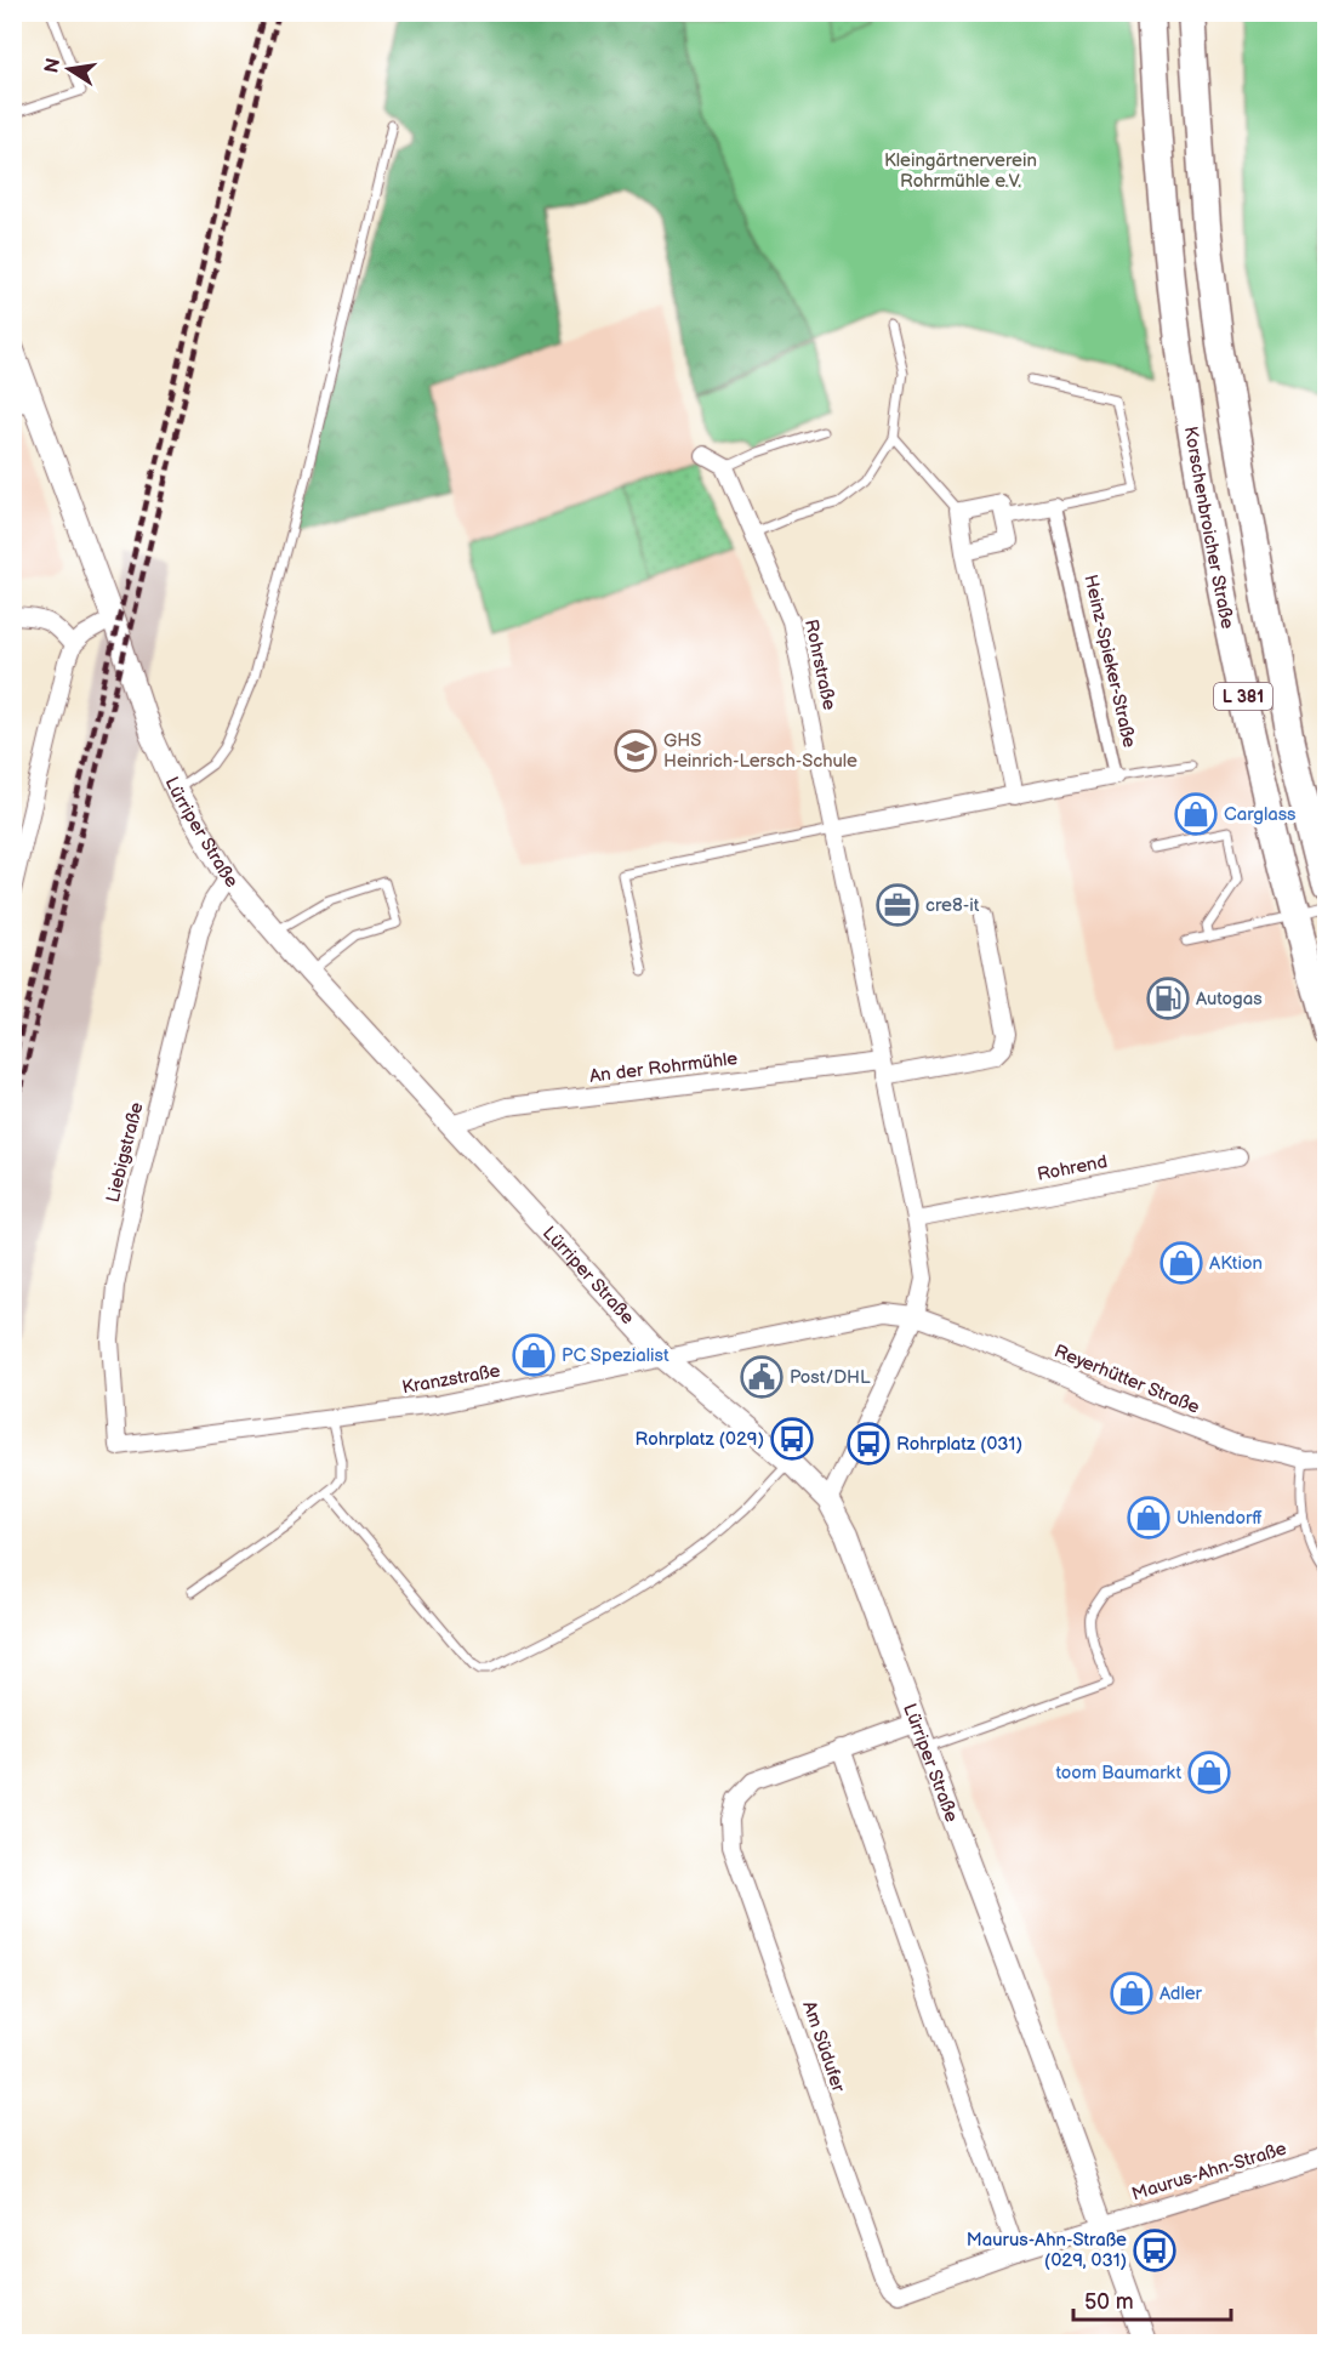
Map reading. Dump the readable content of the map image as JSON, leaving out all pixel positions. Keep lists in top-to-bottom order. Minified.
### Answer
{"streets":{"main road":["Korschenbroicher Straße","L 381"],"street":["Heinz-Spieker-Straße","Rohrstraße","Lürriper Straße","An der Rohrmühle","Liebigstraße","Rohrend","Kranzstraße","Reyerhütter Straße","Am Südufer","Maurus-Ahn-Straße"]},"crossings":[["Heinz-Spieker-Straße","Rohrstraße"],["Rohrstraße","Lürriper Straße"],["Rohrstraße","An der Rohrmühle"],["Rohrstraße","Rohrend"],["Rohrstraße","Kranzstraße"],["Rohrstraße","Reyerhütter Straße"],["Lürriper Straße","An der Rohrmühle"],["Lürriper Straße","Liebigstraße"],["Lürriper Straße","Kranzstraße"],["Lürriper Straße","Am Südufer"],["Lürriper Straße","Maurus-Ahn-Straße"],["Liebigstraße","Kranzstraße"],["Kranzstraße","Reyerhütter Straße"],["Am Südufer","Maurus-Ahn-Straße"]],"parks":["Kleingärtnerverein Rohrmühle e.V."],"places":{"school or university":["GHS Heinrich-Lersch-Schule"],"shop":["Carglass","AKtion","PC Spezialist","Uhlendorff","toom Baumarkt","Adler"],"office":["cre8-it"],"fuel station":["Autogas"],"public building":["Post/DHL"],"bus stop":["Rohrplatz (029)","Rohrplatz (031)","Maurus-Ahn-Straße (029, 031)"]},"scale_bar":"50 m","north":"left"}
